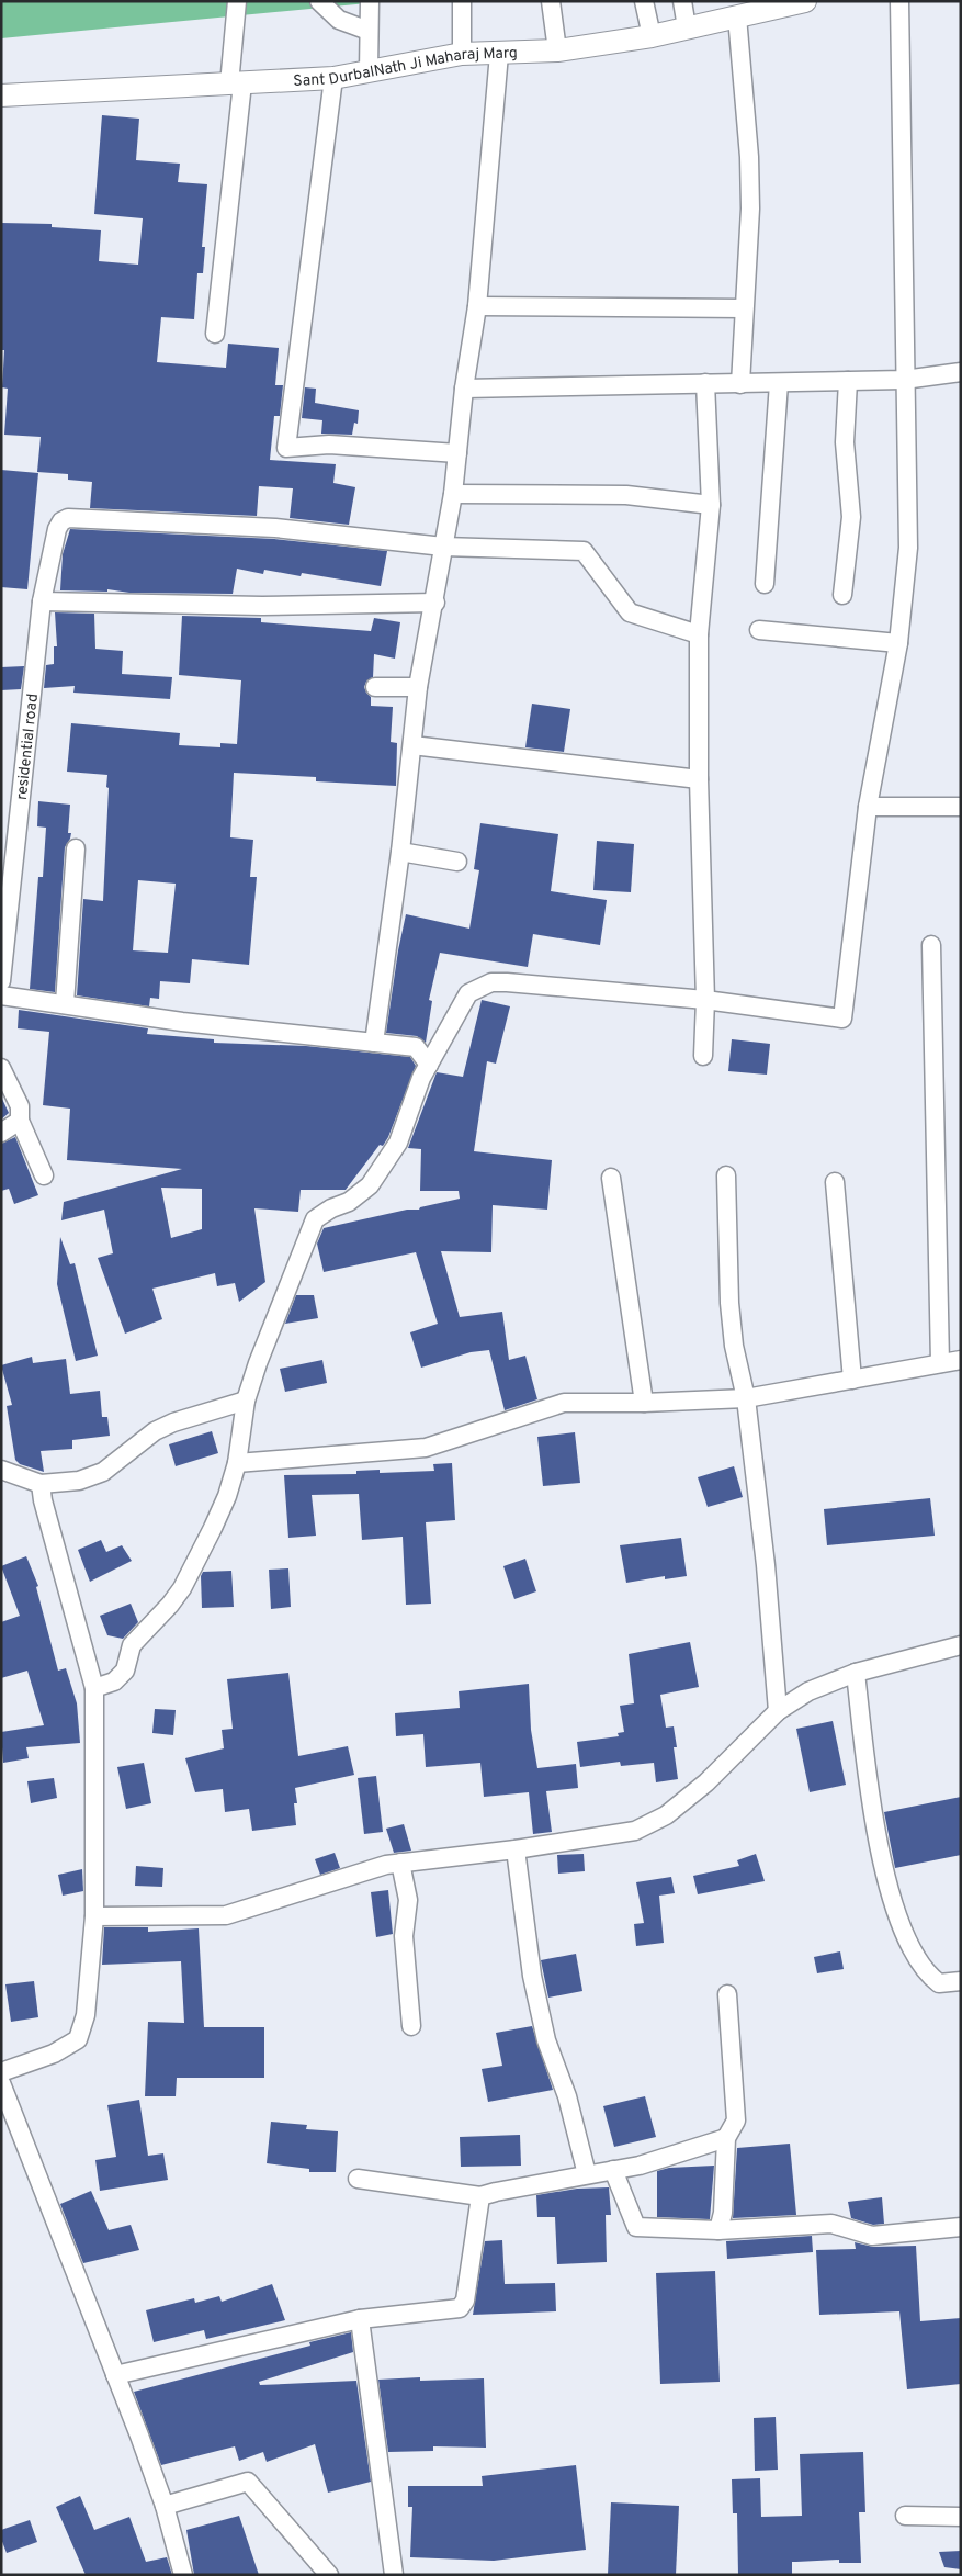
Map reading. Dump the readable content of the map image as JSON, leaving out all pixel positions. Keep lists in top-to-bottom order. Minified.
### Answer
{"streets":{"street":["Sant DurbalNath Ji Maharaj Marg","residential road"]}}
